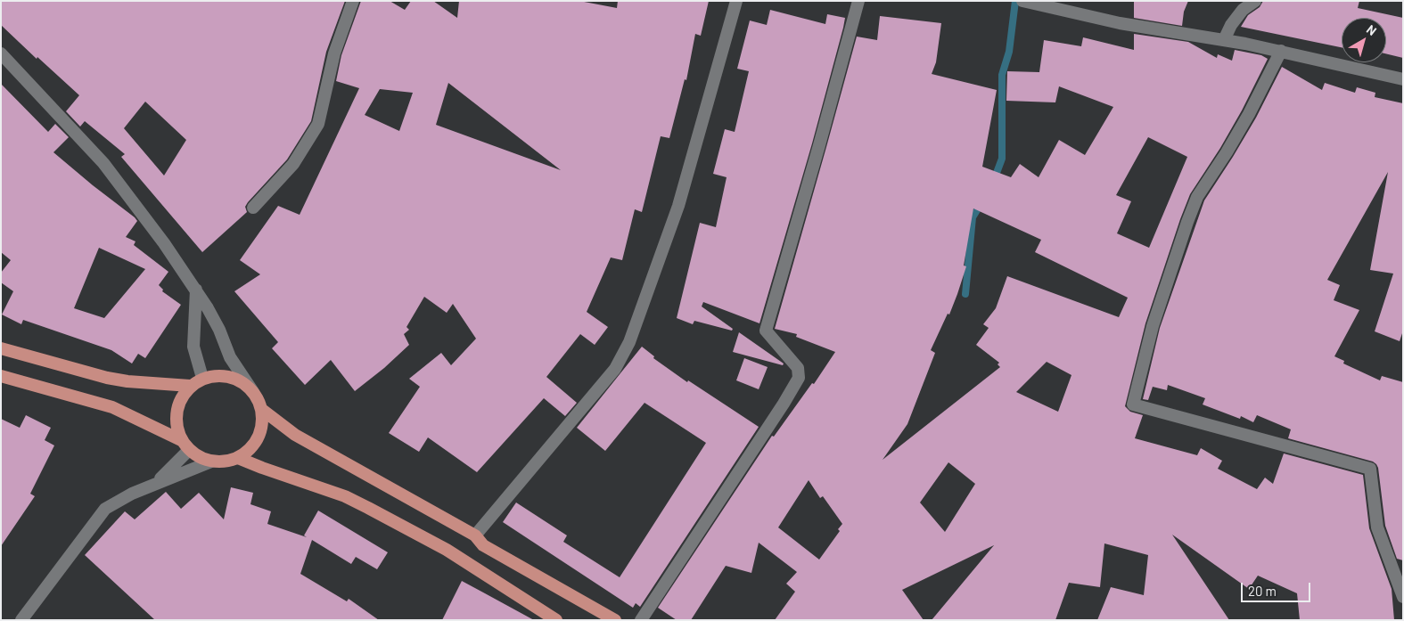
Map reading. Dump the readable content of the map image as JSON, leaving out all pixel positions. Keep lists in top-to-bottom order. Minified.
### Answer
{"scale_bar":"20 m","north":"top right"}
